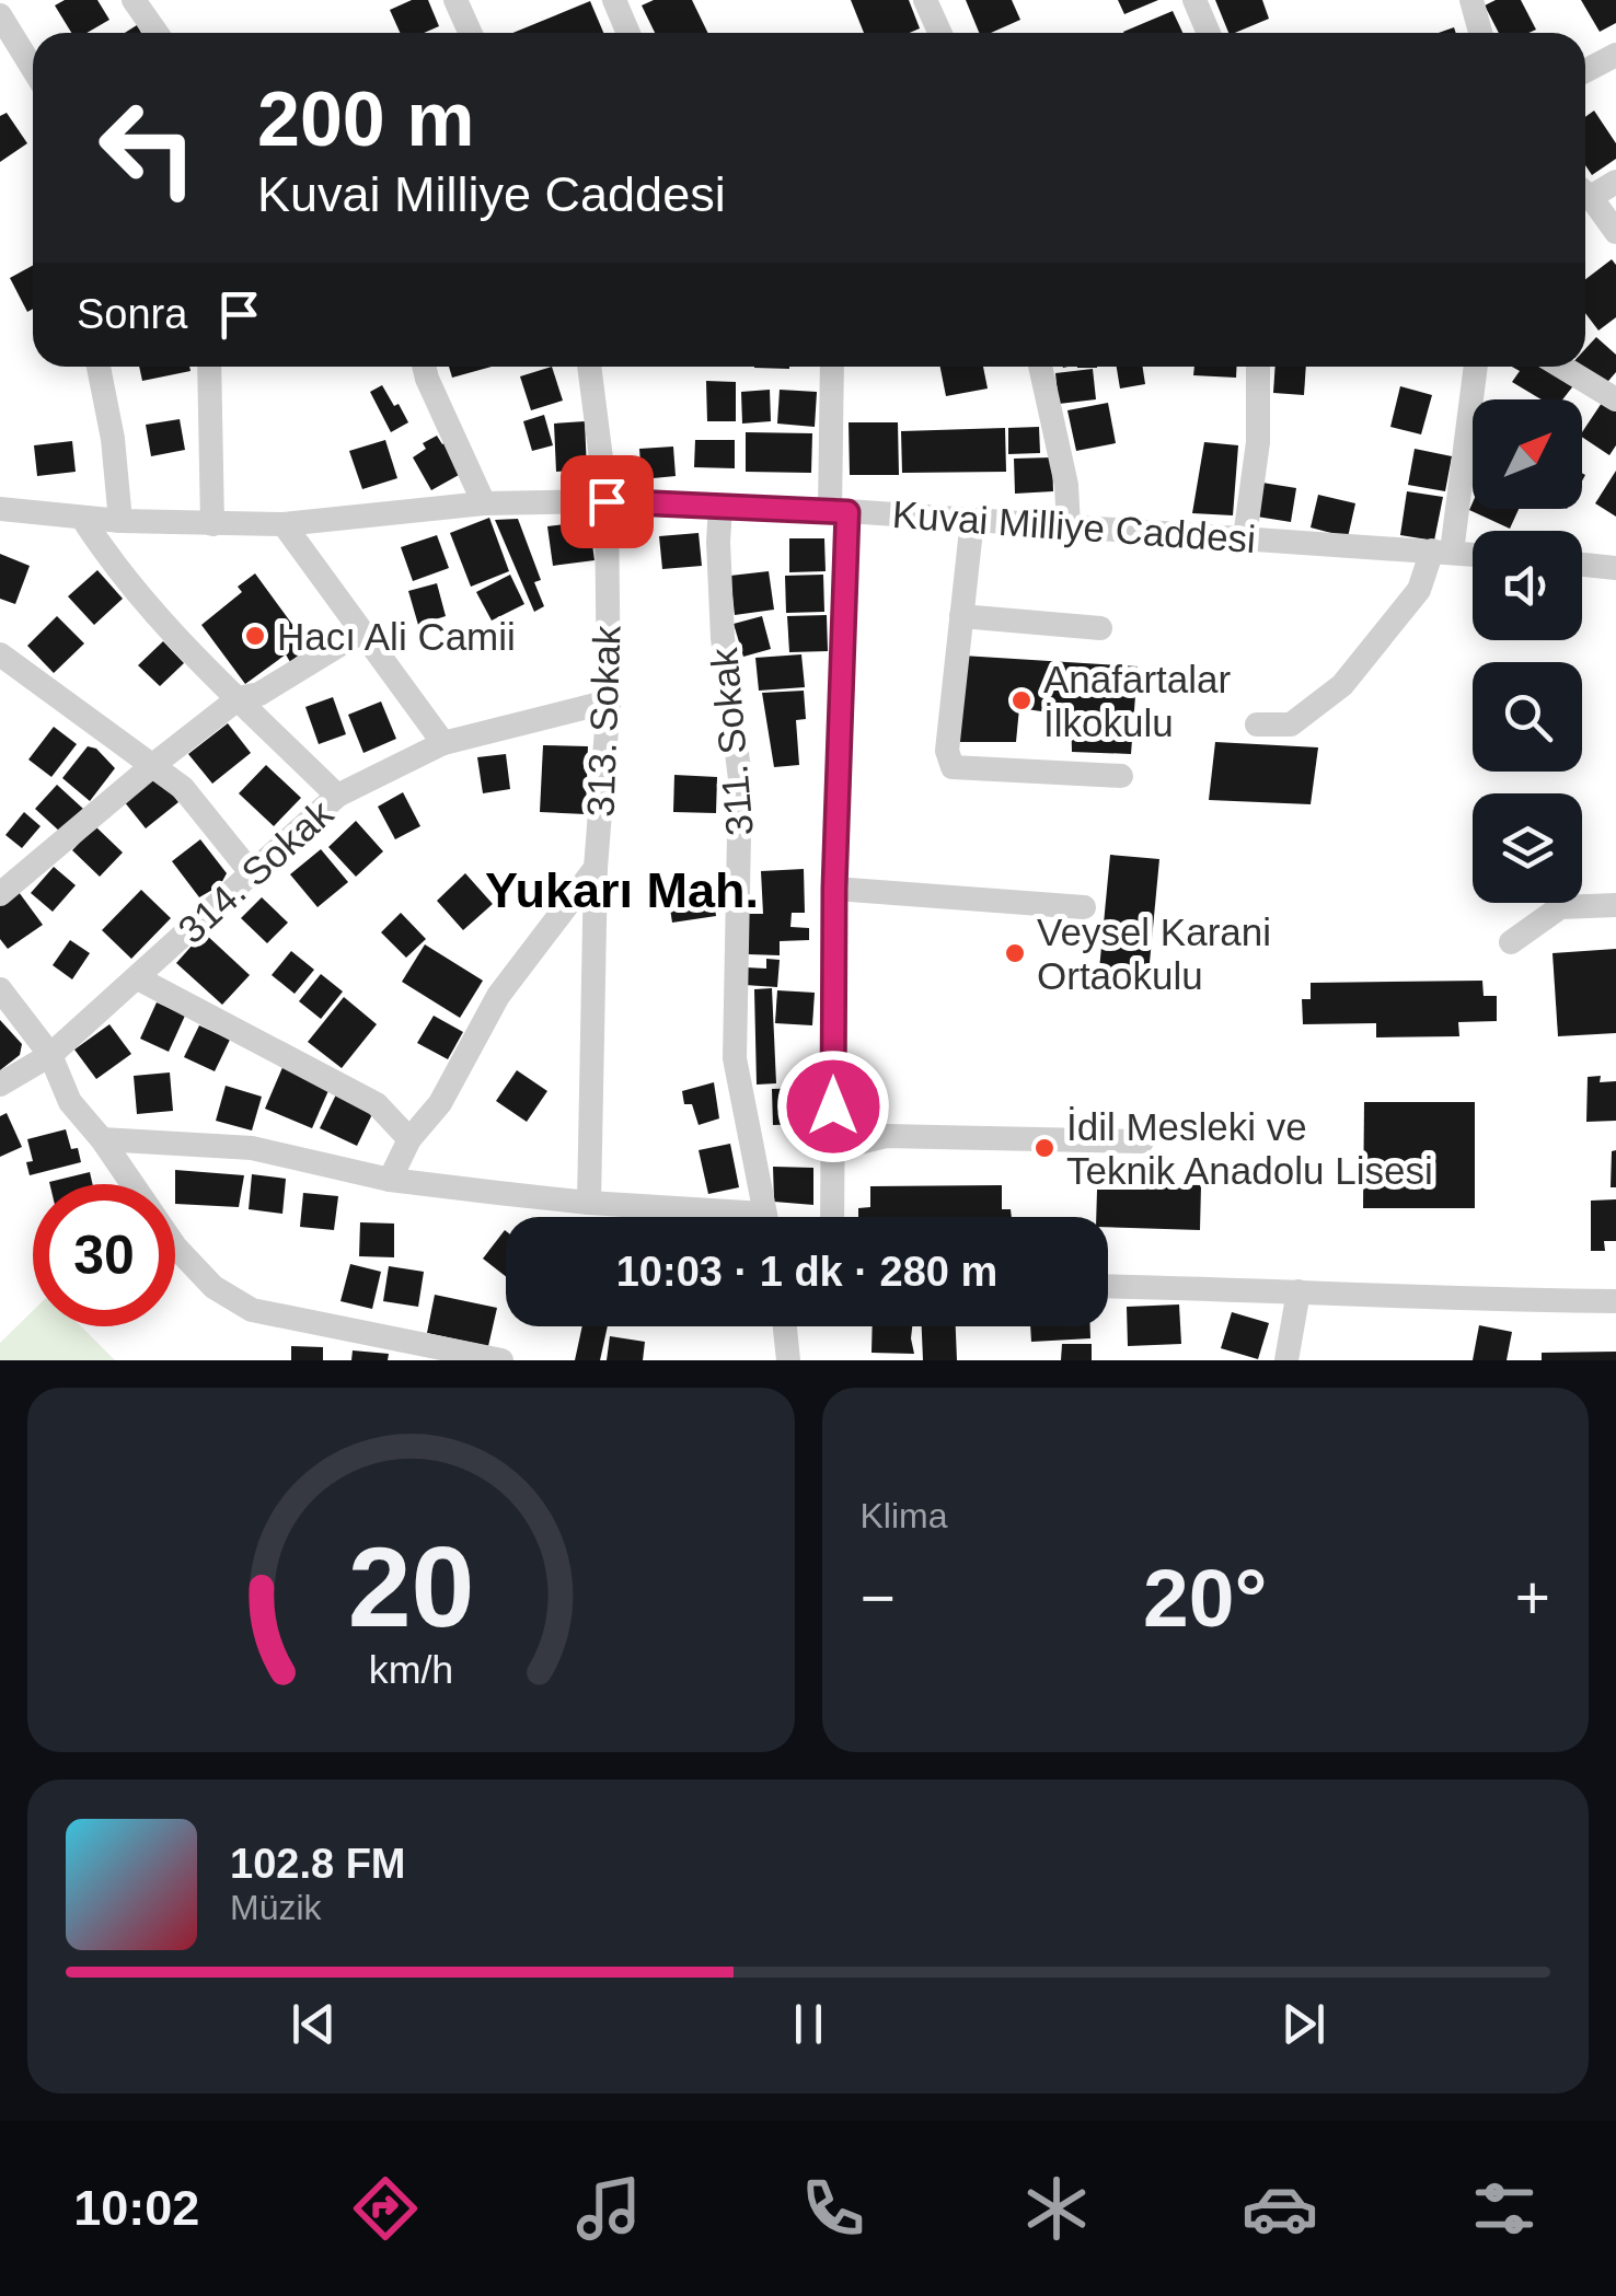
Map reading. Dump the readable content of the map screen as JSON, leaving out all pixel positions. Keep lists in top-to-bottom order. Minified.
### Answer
{"streets":{"street":["Kuvai Milliye Caddesi","313. Sokak","311. Sokak","314. Sokak"]},"crossings":[["Kuvai Milliye Caddesi","313. Sokak"],["Kuvai Milliye Caddesi","311. Sokak"],["313. Sokak","314. Sokak"]],"districts":["Yukarı Mah."],"places":["Hacı Ali Camii","Anafartalar İlkokulu","Veysel Karani Ortaokulu","İdil Mesleki ve Teknik Anadolu Lisesi"],"north":"top right","page":{"turn":["200 m","Kuvai Milliye Caddesi"],"then":"Sonra","limit":"30","trip":"10:03 · 1 dk · 280 m","tile":"Klima","heat":["−","20°","+"],"song":["102.8 FM","Müzik"],"tabs":"10:02","gauge":["20","km/h"]}}
